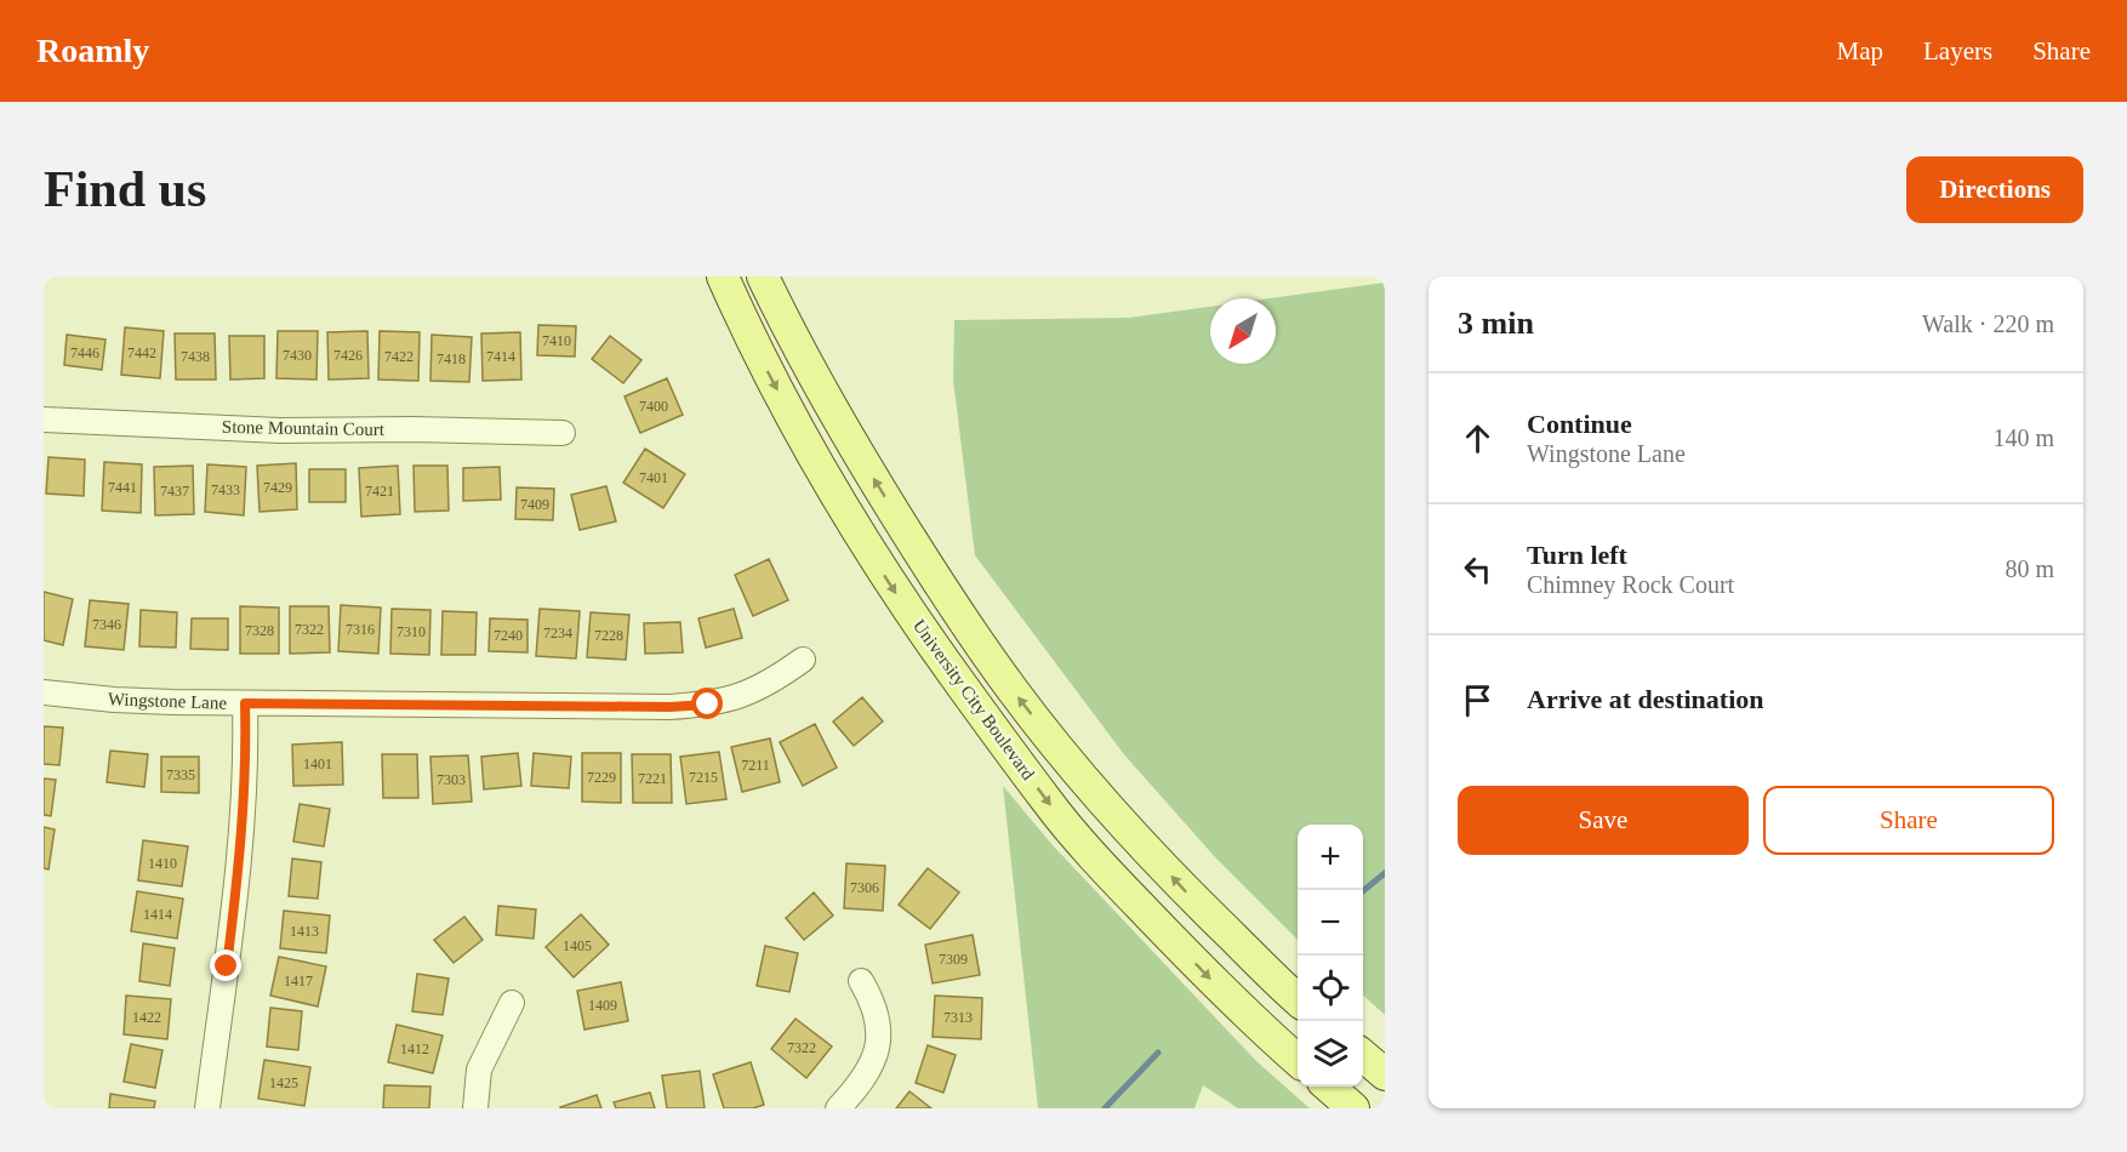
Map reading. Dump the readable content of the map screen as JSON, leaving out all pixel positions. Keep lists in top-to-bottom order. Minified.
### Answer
{"streets":{"main road":["University City Boulevard"],"street":["Stone Mountain Court","Wingstone Lane"]},"house_numbers":["7410","7446","7442","7430","7426","7438","7422","7414","7418","7400","7401","7441","7429","7433","7437","7421","7409","7346","7322","7316","7328","7310","7234","7240","7228","1401","7211","7335","7229","7215","7221","7303","1410","7306","1414","1413","1405","7309","1417","1409","1422","7313","7322","1412","1425"],"north":"bottom left","page":{"header":"Roamly","nav":["Map","Layers","Share"],"buttons":["Directions",["Save","Share"]],"title":"Find us","heading":["3 min","Walk · 220 m"],"list":[["Continue","Wingstone Lane","140 m"],["Turn left","Chimney Rock Court","80 m"],"Arrive at destination"],"map_buttons":["+","−"]}}
